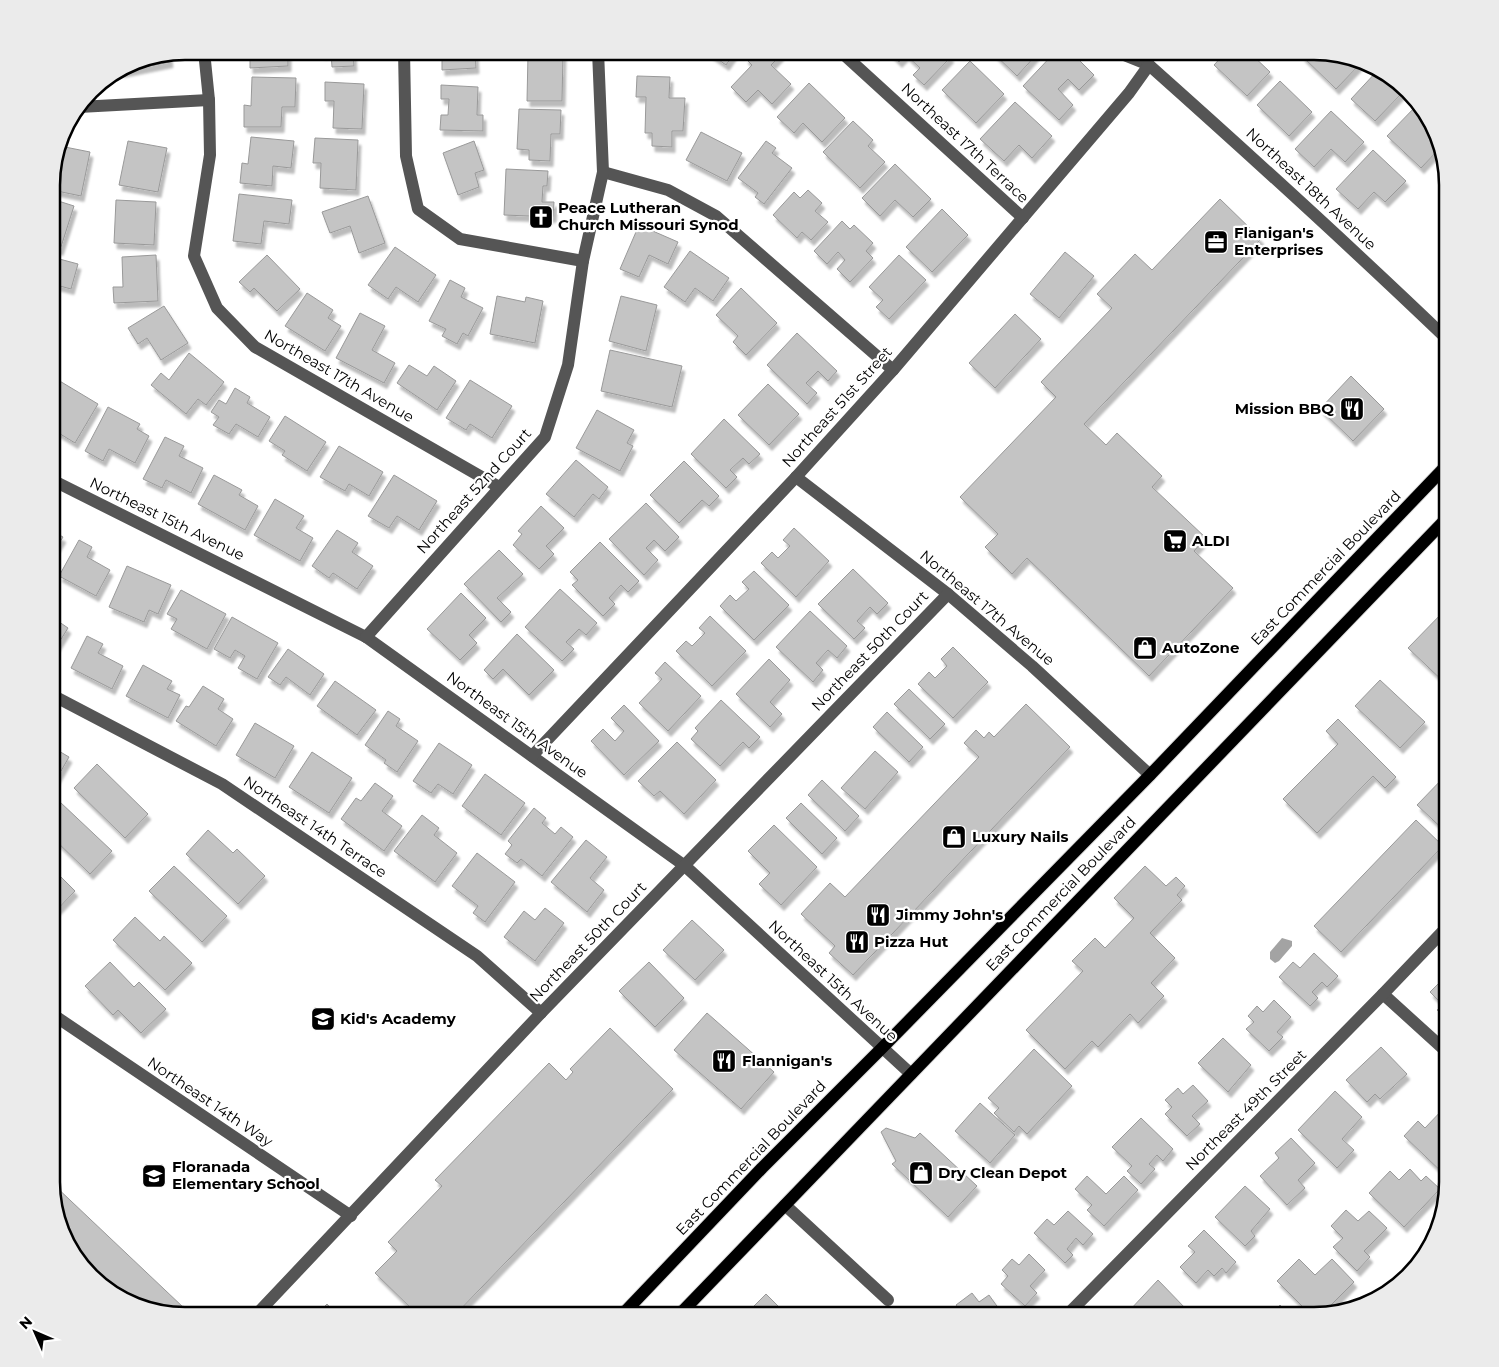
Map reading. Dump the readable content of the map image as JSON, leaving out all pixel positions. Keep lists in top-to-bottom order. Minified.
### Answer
{"streets":{"main road":["East Commercial Boulevard"],"street":["Northeast 17th Terrace","Northeast 18th Avenue","Northeast 17th Avenue","Northeast 51st Street","Northeast 52nd Court","Northeast 15th Avenue","Northeast 50th Court","Northeast 14th Terrace","Northeast 14th Way","Northeast 49th Street"]},"crossings":[["Northeast 17th Terrace","Northeast 51st Street"],["Northeast 18th Avenue","Northeast 51st Street"],["Northeast 17th Avenue","Northeast 51st Street"],["Northeast 17th Avenue","Northeast 52nd Court"],["Northeast 17th Avenue","East Commercial Boulevard"],["Northeast 17th Avenue","Northeast 50th Court"],["Northeast 51st Street","Northeast 15th Avenue"],["Northeast 52nd Court","Northeast 15th Avenue"],["Northeast 15th Avenue","East Commercial Boulevard"],["Northeast 15th Avenue","Northeast 50th Court"],["Northeast 50th Court","Northeast 14th Terrace"],["Northeast 50th Court","Northeast 14th Way"]],"places":{"church":["Peace Lutheran Church Missouri Synod"],"office":["Flanigan's Enterprises"],"restaurant":["Mission BBQ","Jimmy John's","Pizza Hut","Flannigan's"],"supermarket":["ALDI"],"shop":["AutoZone","Luxury Nails","Dry Clean Depot"],"school or university":["Kid's Academy","Floranada Elementary School"]},"north":"top left"}
